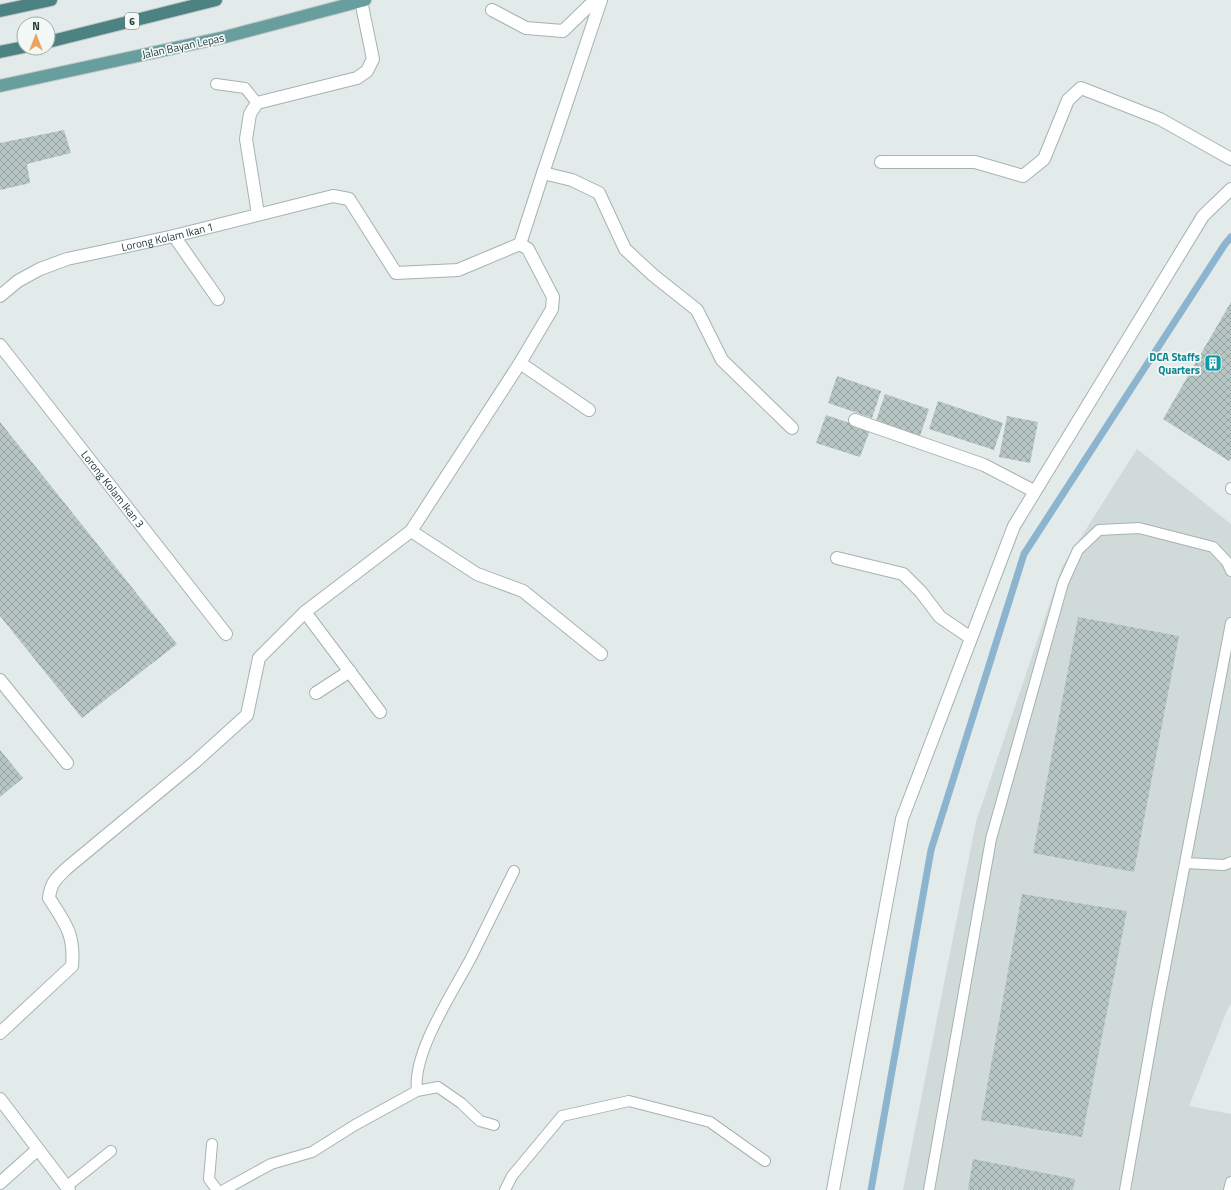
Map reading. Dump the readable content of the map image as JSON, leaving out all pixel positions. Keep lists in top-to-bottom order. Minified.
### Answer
{"streets":{"highway":["6"],"main road":["Jalan Bayan Lepas"],"street":["Lorong Kolam Ikan 1","Lorong Kolam Ikan 3"]},"places":{"building":["DCA Staffs Quarters"]},"north":"top"}
